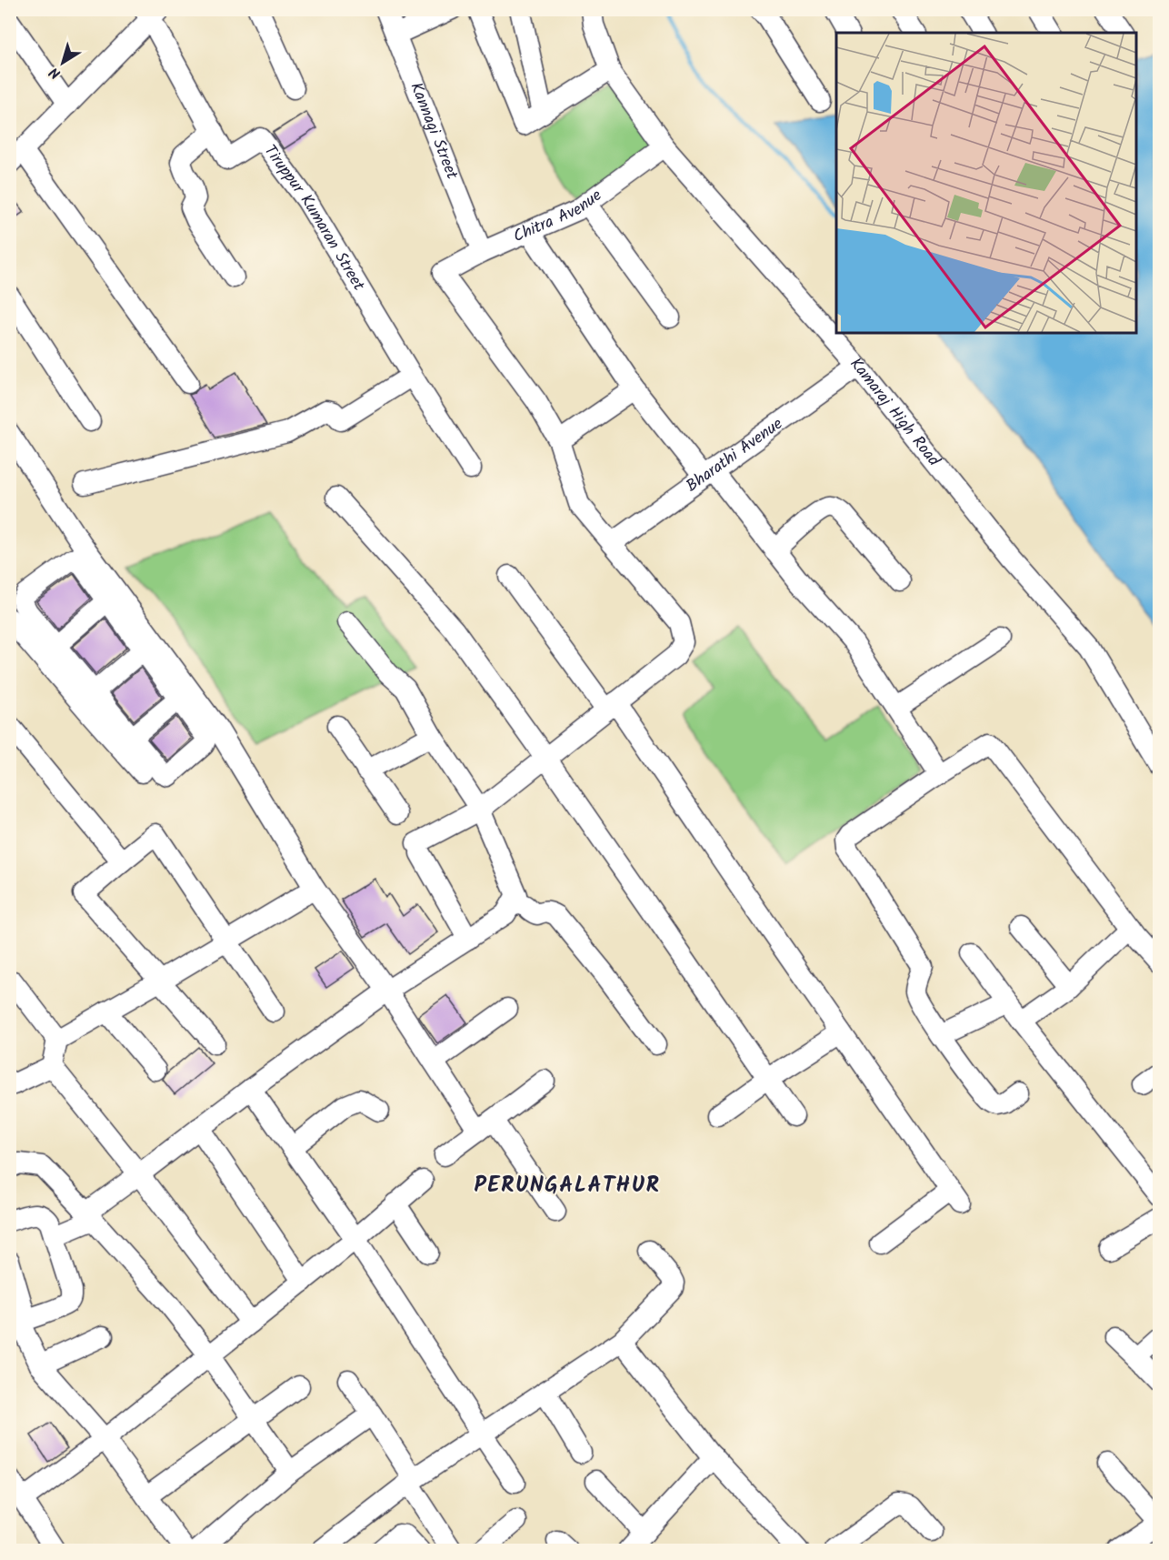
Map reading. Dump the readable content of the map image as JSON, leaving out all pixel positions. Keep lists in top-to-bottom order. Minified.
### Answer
{"streets":{"street":["Kannagi Street","Chitra Avenue","Tiruppur Kumaran Street","Kamaraj High Road","Bharathi Avenue"]},"crossings":[["Kannagi Street","Chitra Avenue"],["Chitra Avenue","Kamaraj High Road"],["Kamaraj High Road","Bharathi Avenue"]],"districts":["PERUNGALATHUR"],"north":"bottom left"}
